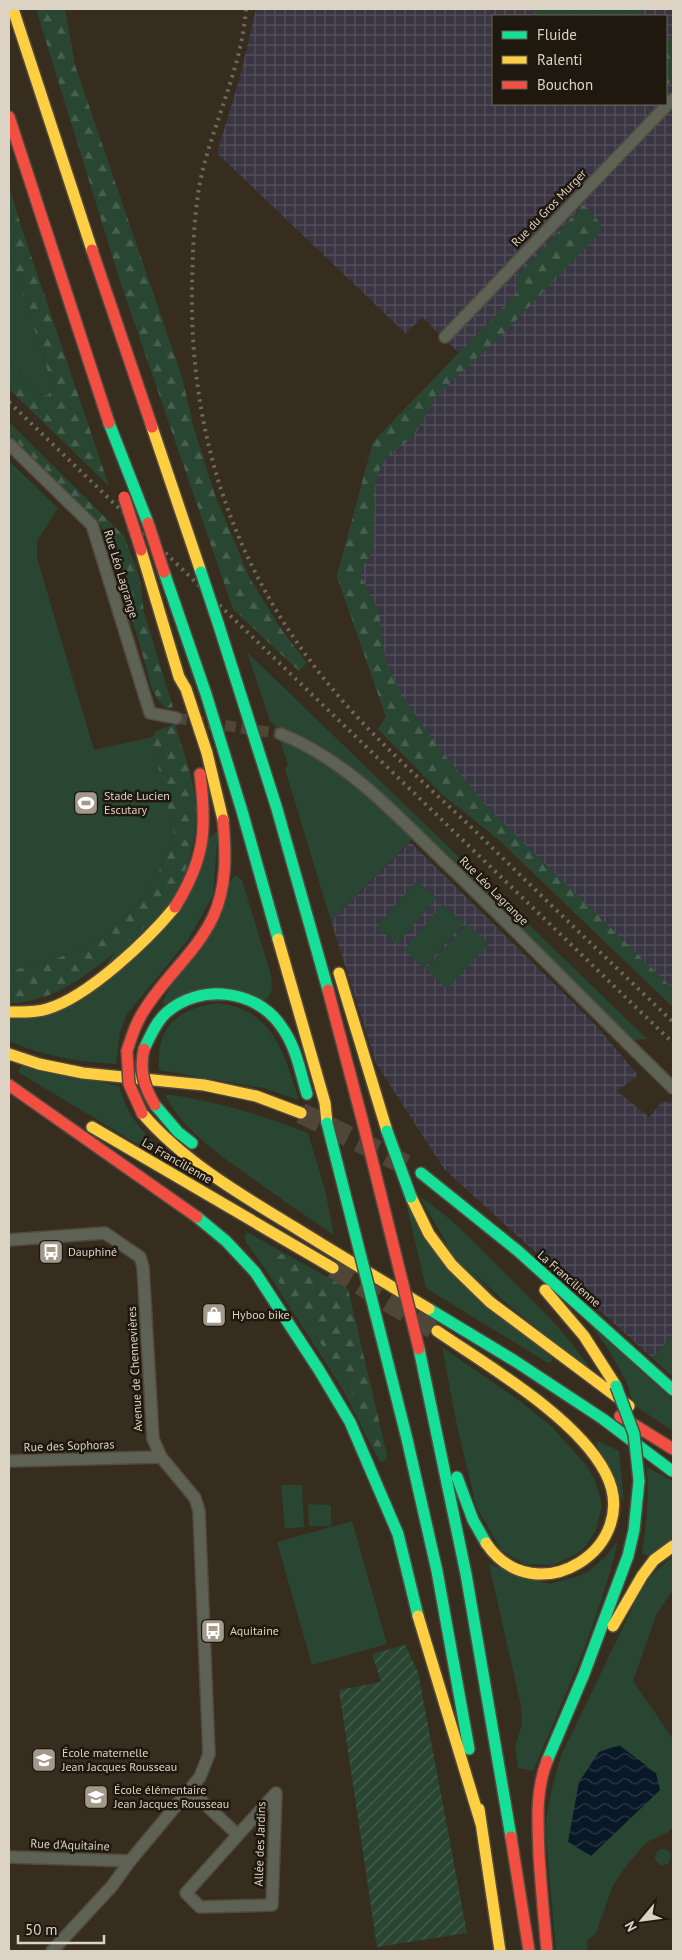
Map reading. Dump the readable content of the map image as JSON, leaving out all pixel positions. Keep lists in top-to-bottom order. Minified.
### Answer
{"streets":{"highway":["La Francilienne"],"street":["Rue du Gros Murger","Rue Léo Lagrange","Avenue de Chennevières","Rue des Sophoras","Allée des Jardins","Rue d'Aquitaine"]},"crossings":[["Avenue de Chennevières","Rue des Sophoras"],["Avenue de Chennevières","Allée des Jardins"]],"places":{"sports":["Stade Lucien Escutary"],"bus stop":["Dauphiné","Aquitaine"],"shop":["Hyboo bike"],"school or university":["École maternelle Jean Jacques Rousseau","École élémentaire Jean Jacques Rousseau"]},"legend":["Fluide","Ralenti","Bouchon"],"scale_bar":"50 m","north":"bottom left"}
